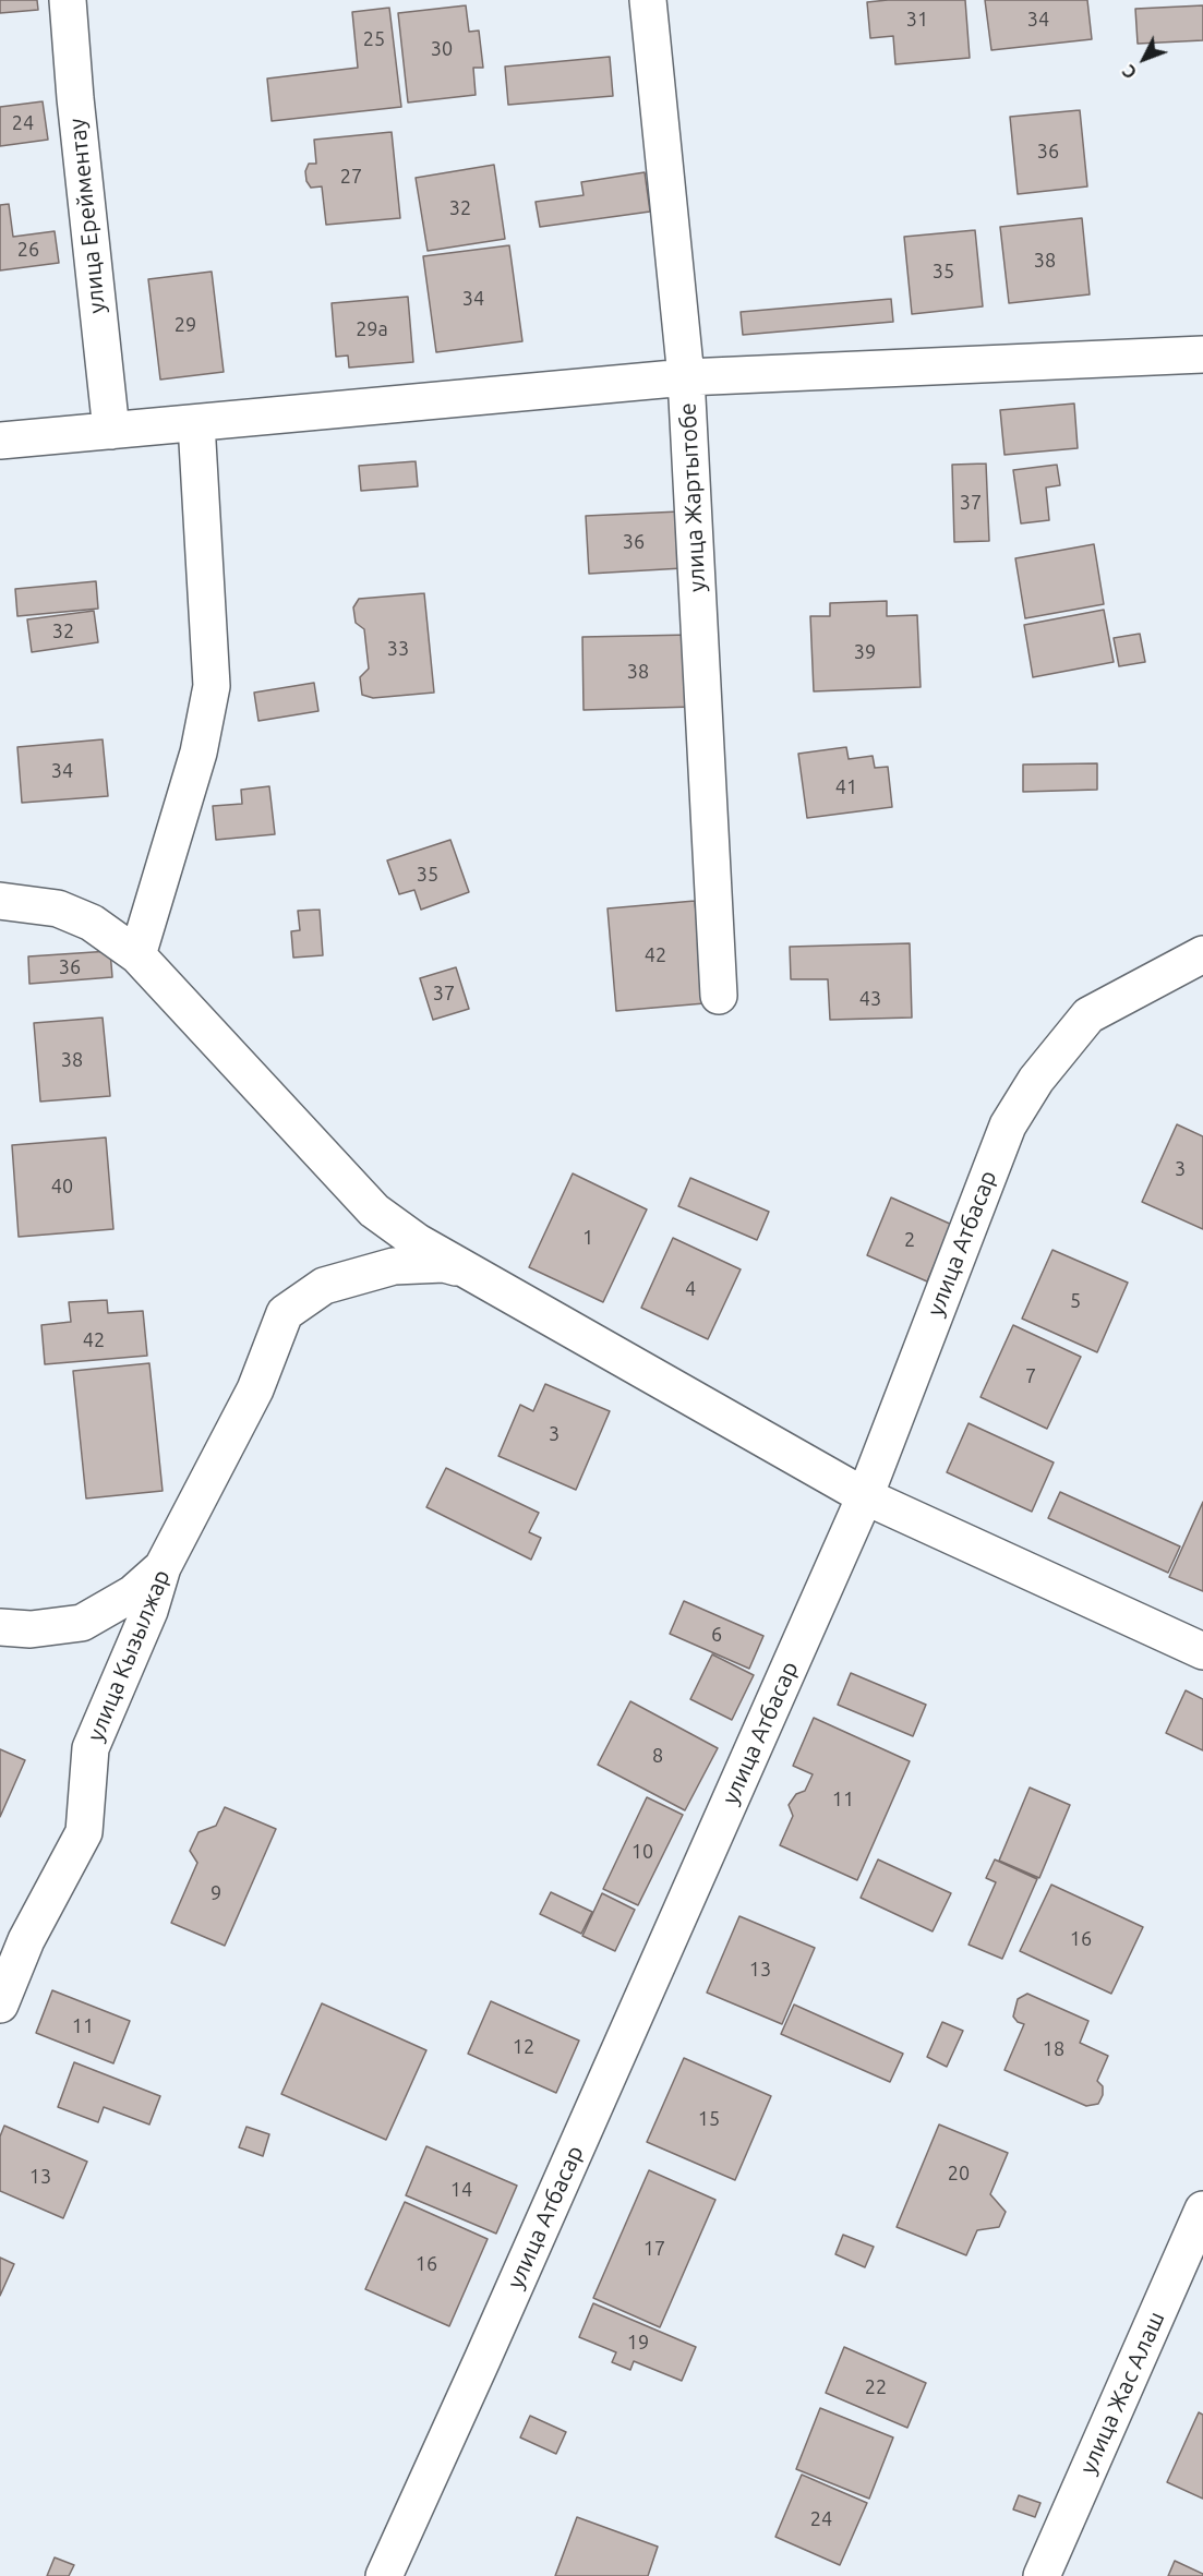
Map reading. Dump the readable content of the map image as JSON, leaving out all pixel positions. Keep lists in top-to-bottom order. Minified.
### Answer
{"streets":{"street":["улица Ерейментау","улица Жартытобе","улица Атбасар","улица Кызылжар","улица Жас Алаш"]},"house_numbers":["31","34","25","30","24","36","27","32","26","38","35","34","29","29а","37","36","32","33","39","38","34","41","35","42","36","37","43","38","3","40","1","2","4","5","42","7","3","6","8","11","10","9","16","13","11","12","18","15","20","13","14","17","16","19","22","24"],"north":"bottom left"}
